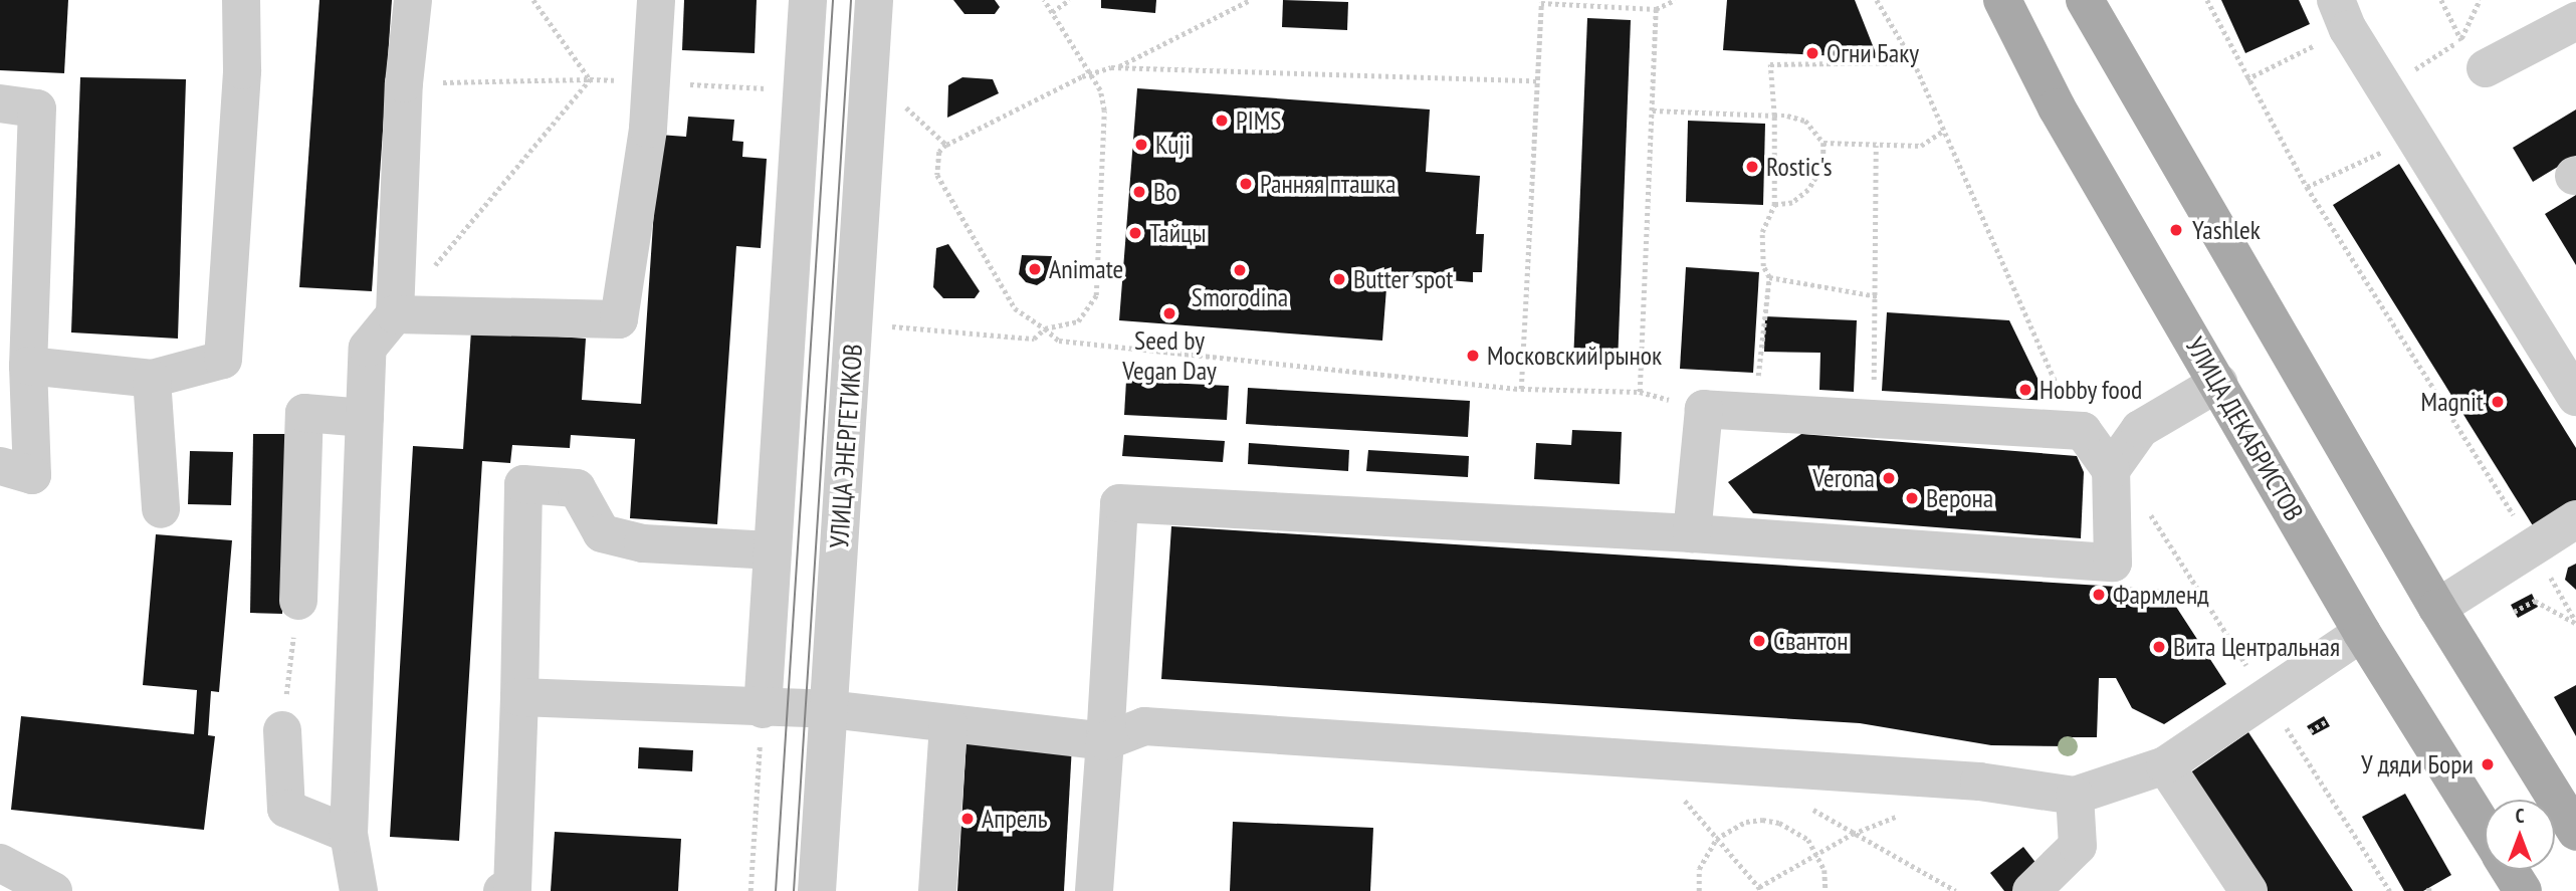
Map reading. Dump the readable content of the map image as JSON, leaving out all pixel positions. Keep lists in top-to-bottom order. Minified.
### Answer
{"streets":{"main road":["УЛИЦА ДЕКАБРИСТОВ"],"street":["УЛИЦА ЭНЕРГЕТИКОВ"]},"places":["Огни Баку","PIMS","Kuji","Rostic's","Ранняя пташка","Bo","Yashlek","Тайцы","Animate","Smorodina","Butter spot","Seed by Vegan Day","Московский рынок","Hobby food","Magnit","Verona","Верона","Фармленд","Свантон","Вита Центральная","У дяди Бори","Апрель"],"north":"top"}
